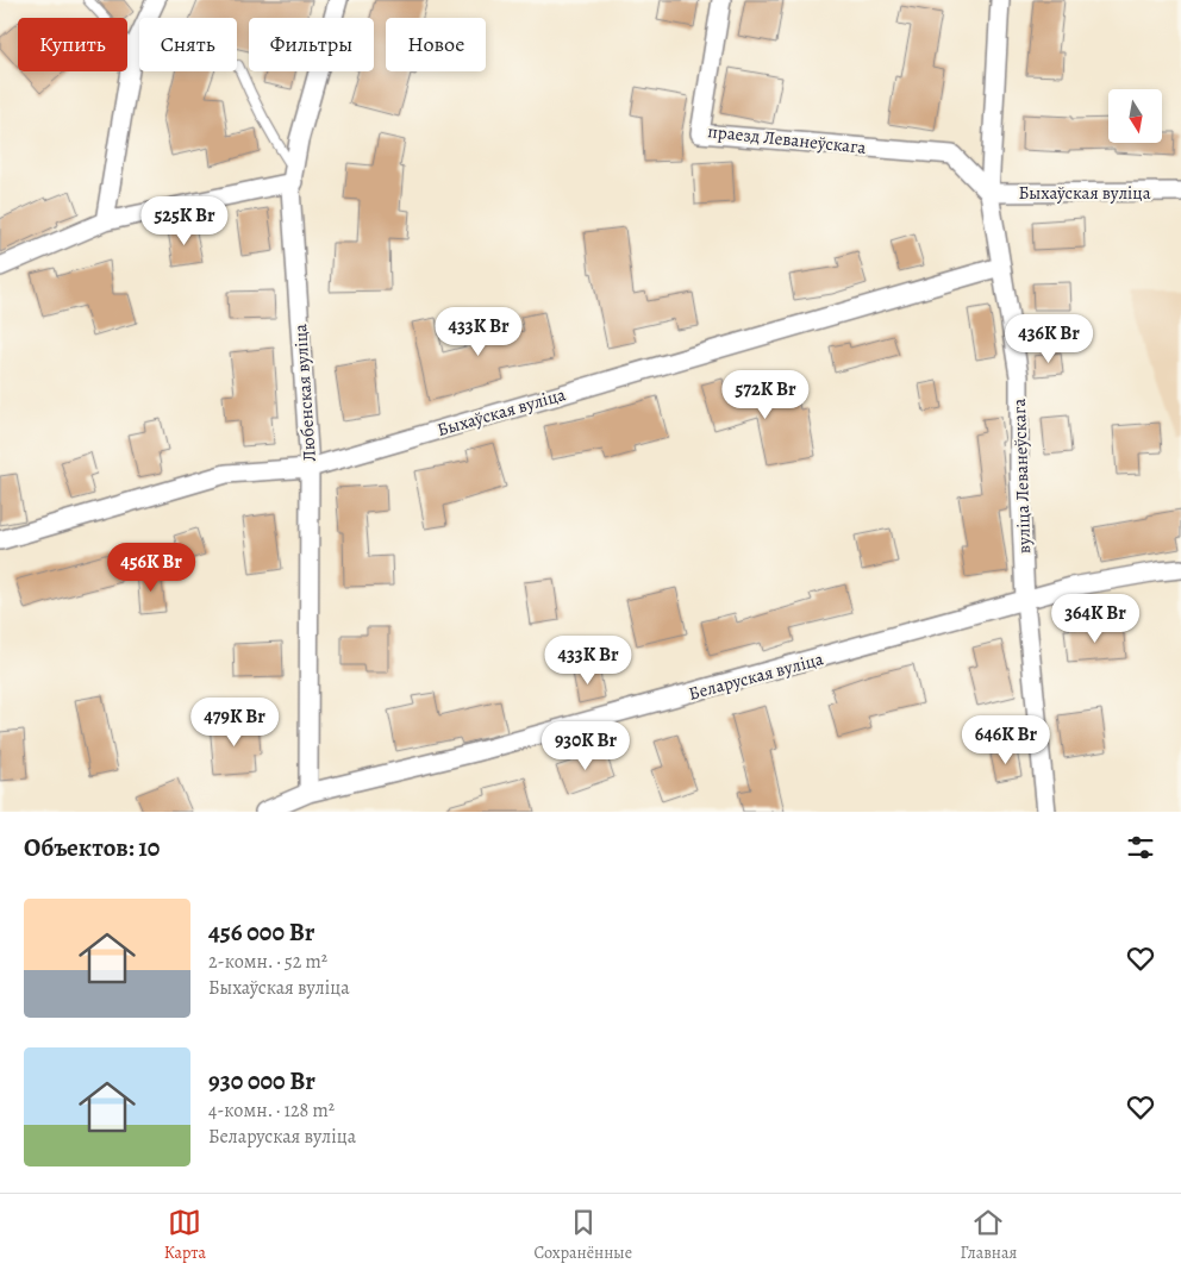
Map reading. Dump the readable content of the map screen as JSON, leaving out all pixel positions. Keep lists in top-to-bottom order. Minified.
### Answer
{"streets":{"street":["праезд Леванеўскага","Быхаўская вуліца","Любенская вуліца","вуліца Леванеўскага","Беларуская вуліца"]},"crossings":[["праезд Леванеўскага","Быхаўская вуліца"],["праезд Леванеўскага","вуліца Леванеўскага"],["Быхаўская вуліца","Любенская вуліца"],["Быхаўская вуліца","вуліца Леванеўскага"],["Любенская вуліца","Беларуская вуліца"],["вуліца Леванеўскага","Беларуская вуліца"]],"north":"bottom","page":{"chip":["Купить","Снять","Фильтры","Новое"],"price":["525K Br","433K Br","436K Br","572K Br","456K Br","364K Br","433K Br","479K Br","646K Br","930K Br"],"heading":"Объектов: 10","list":[{"name":"456 000 Br","note":"2-комн. · 52 m² · Быхаўская вуліца"},{"name":"930 000 Br","note":"4-комн. · 128 m² · Беларуская вуліца"}],"tabs":["Карта","Сохранённые","Главная"]}}
